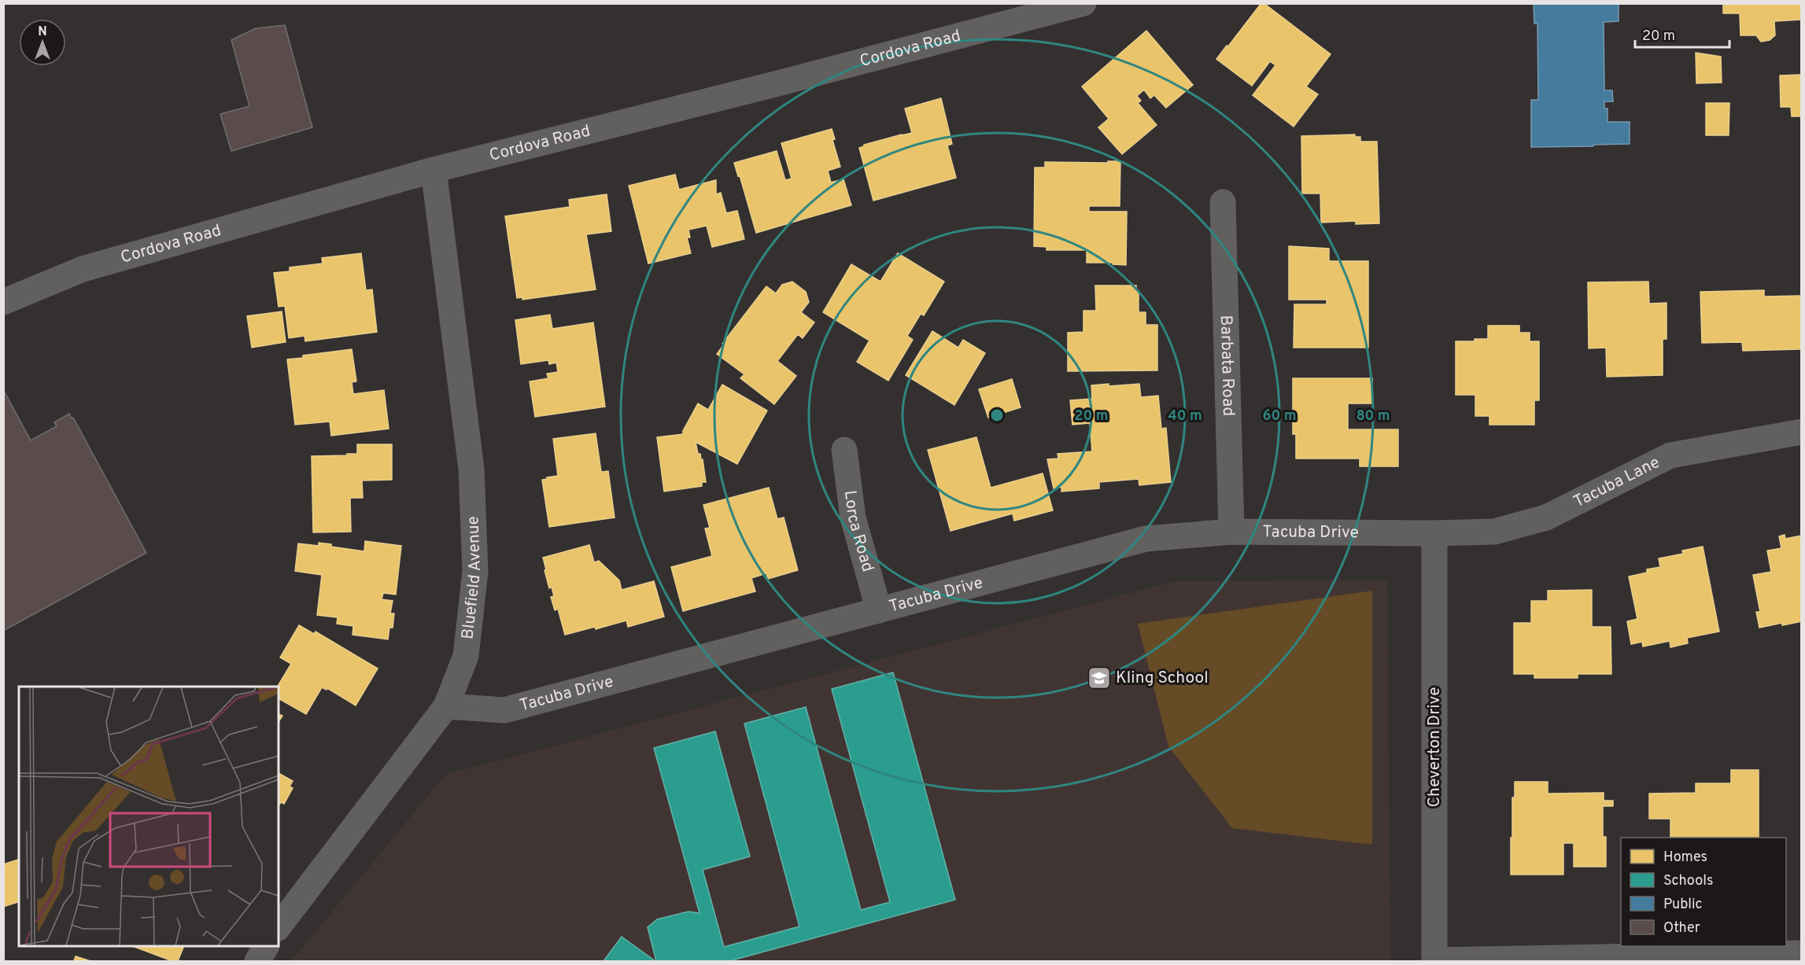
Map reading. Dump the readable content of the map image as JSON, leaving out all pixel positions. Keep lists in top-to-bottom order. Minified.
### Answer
{"streets":{"street":["Cordova Road","Barbata Road","Tacuba Lane","Lorca Road","Tacuba Drive","Bluefield Avenue","Cheverton Drive"]},"crossings":[["Cordova Road","Bluefield Avenue"],["Barbata Road","Tacuba Drive"],["Tacuba Lane","Tacuba Drive"],["Tacuba Lane","Cheverton Drive"],["Lorca Road","Tacuba Drive"],["Tacuba Drive","Bluefield Avenue"],["Tacuba Drive","Cheverton Drive"]],"places":{"school or university":["Kling School"]},"legend":["Homes","Schools","Public","Other"],"scale_bar":"20 m","north":"top","rings":["20 m","40 m","60 m","80 m"]}
